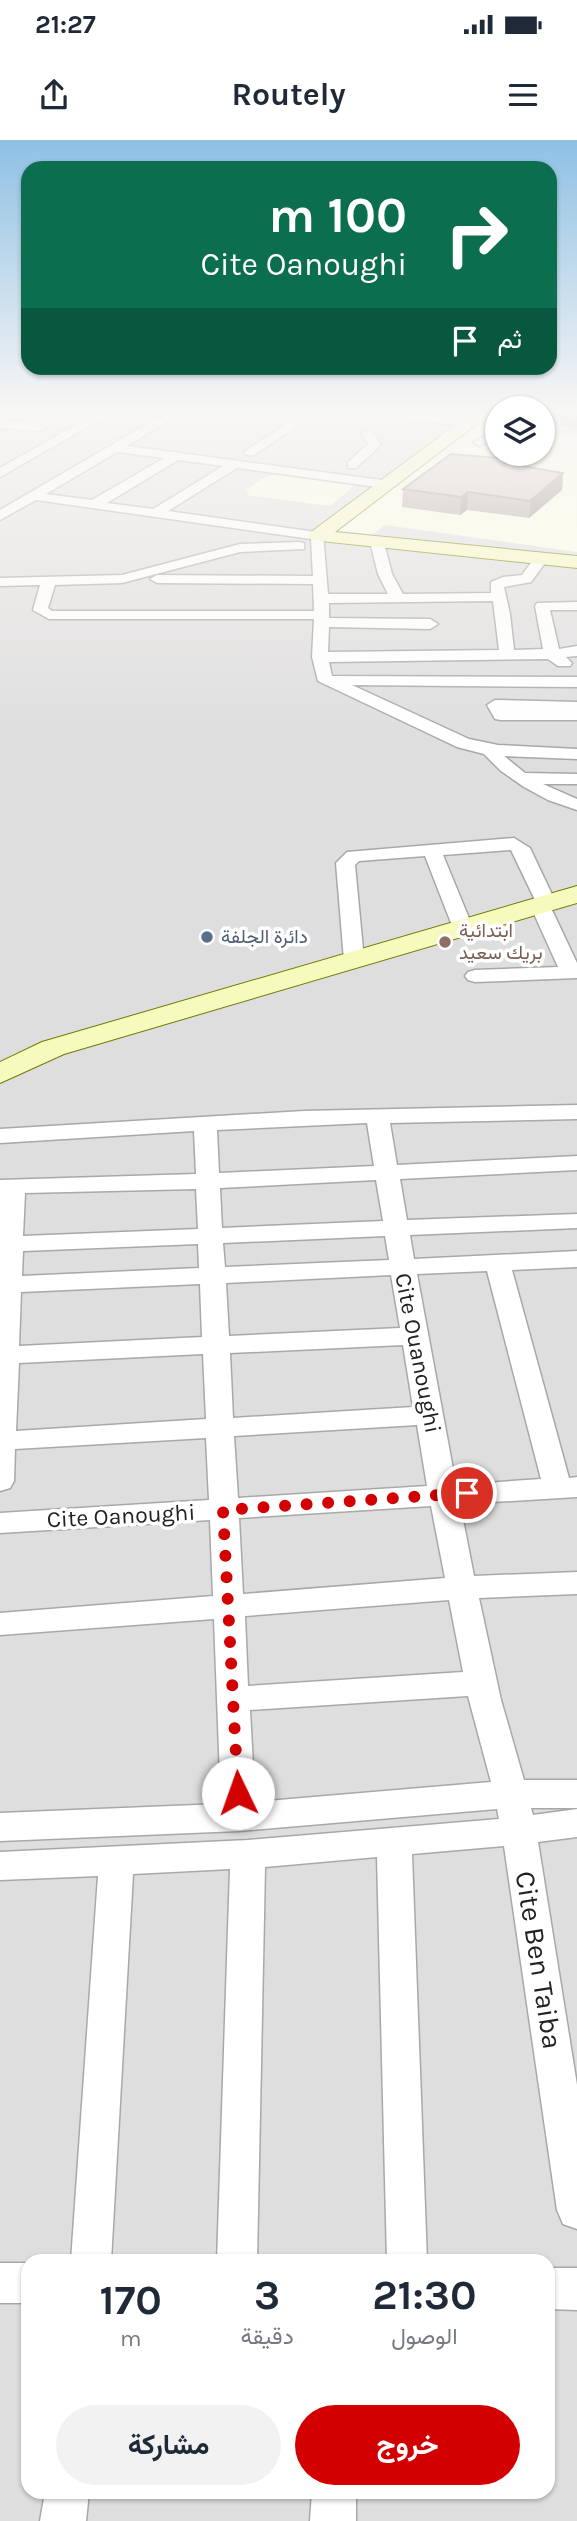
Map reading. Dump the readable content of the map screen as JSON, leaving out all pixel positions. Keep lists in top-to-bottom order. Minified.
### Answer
{"streets":{"street":["Cite Ouanoughi","Cite Oanoughi","Cite Ben Taiba"]},"crossings":[["Cite Ouanoughi","Cite Oanoughi"],["Cite Ouanoughi","Cite Ben Taiba"]],"places":["دائرة الجلفة","ابتدائية بريك سعيد"],"page":{"status":"21:27","header":"Routely","turn":["100 m","Cite Oanoughi"],"then":"ثم","eta":["21:30","الوصول","3","دقيقة","170","m"],"buttons":["خروج","مشاركة"]}}
